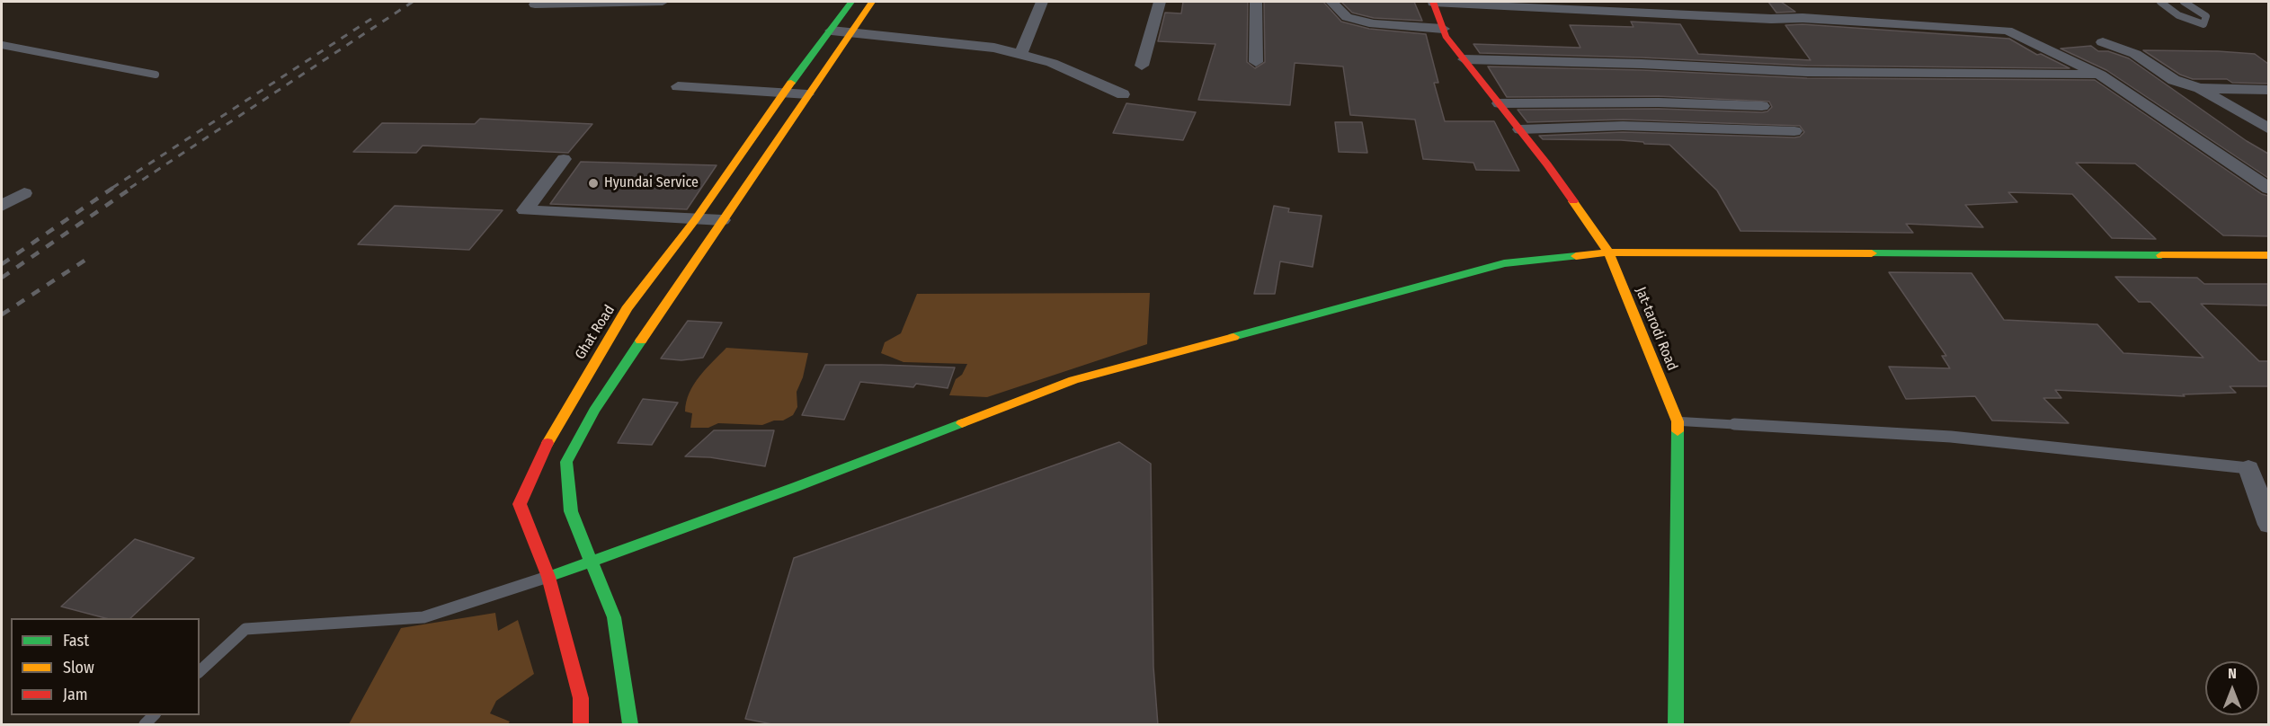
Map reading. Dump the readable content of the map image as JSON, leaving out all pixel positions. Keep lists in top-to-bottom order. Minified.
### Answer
{"streets":{"street":["Jat-tarodi Road","Ghat Road"]},"places":["Hyundai Service"],"legend":["Fast","Slow","Jam"],"north":"top"}
